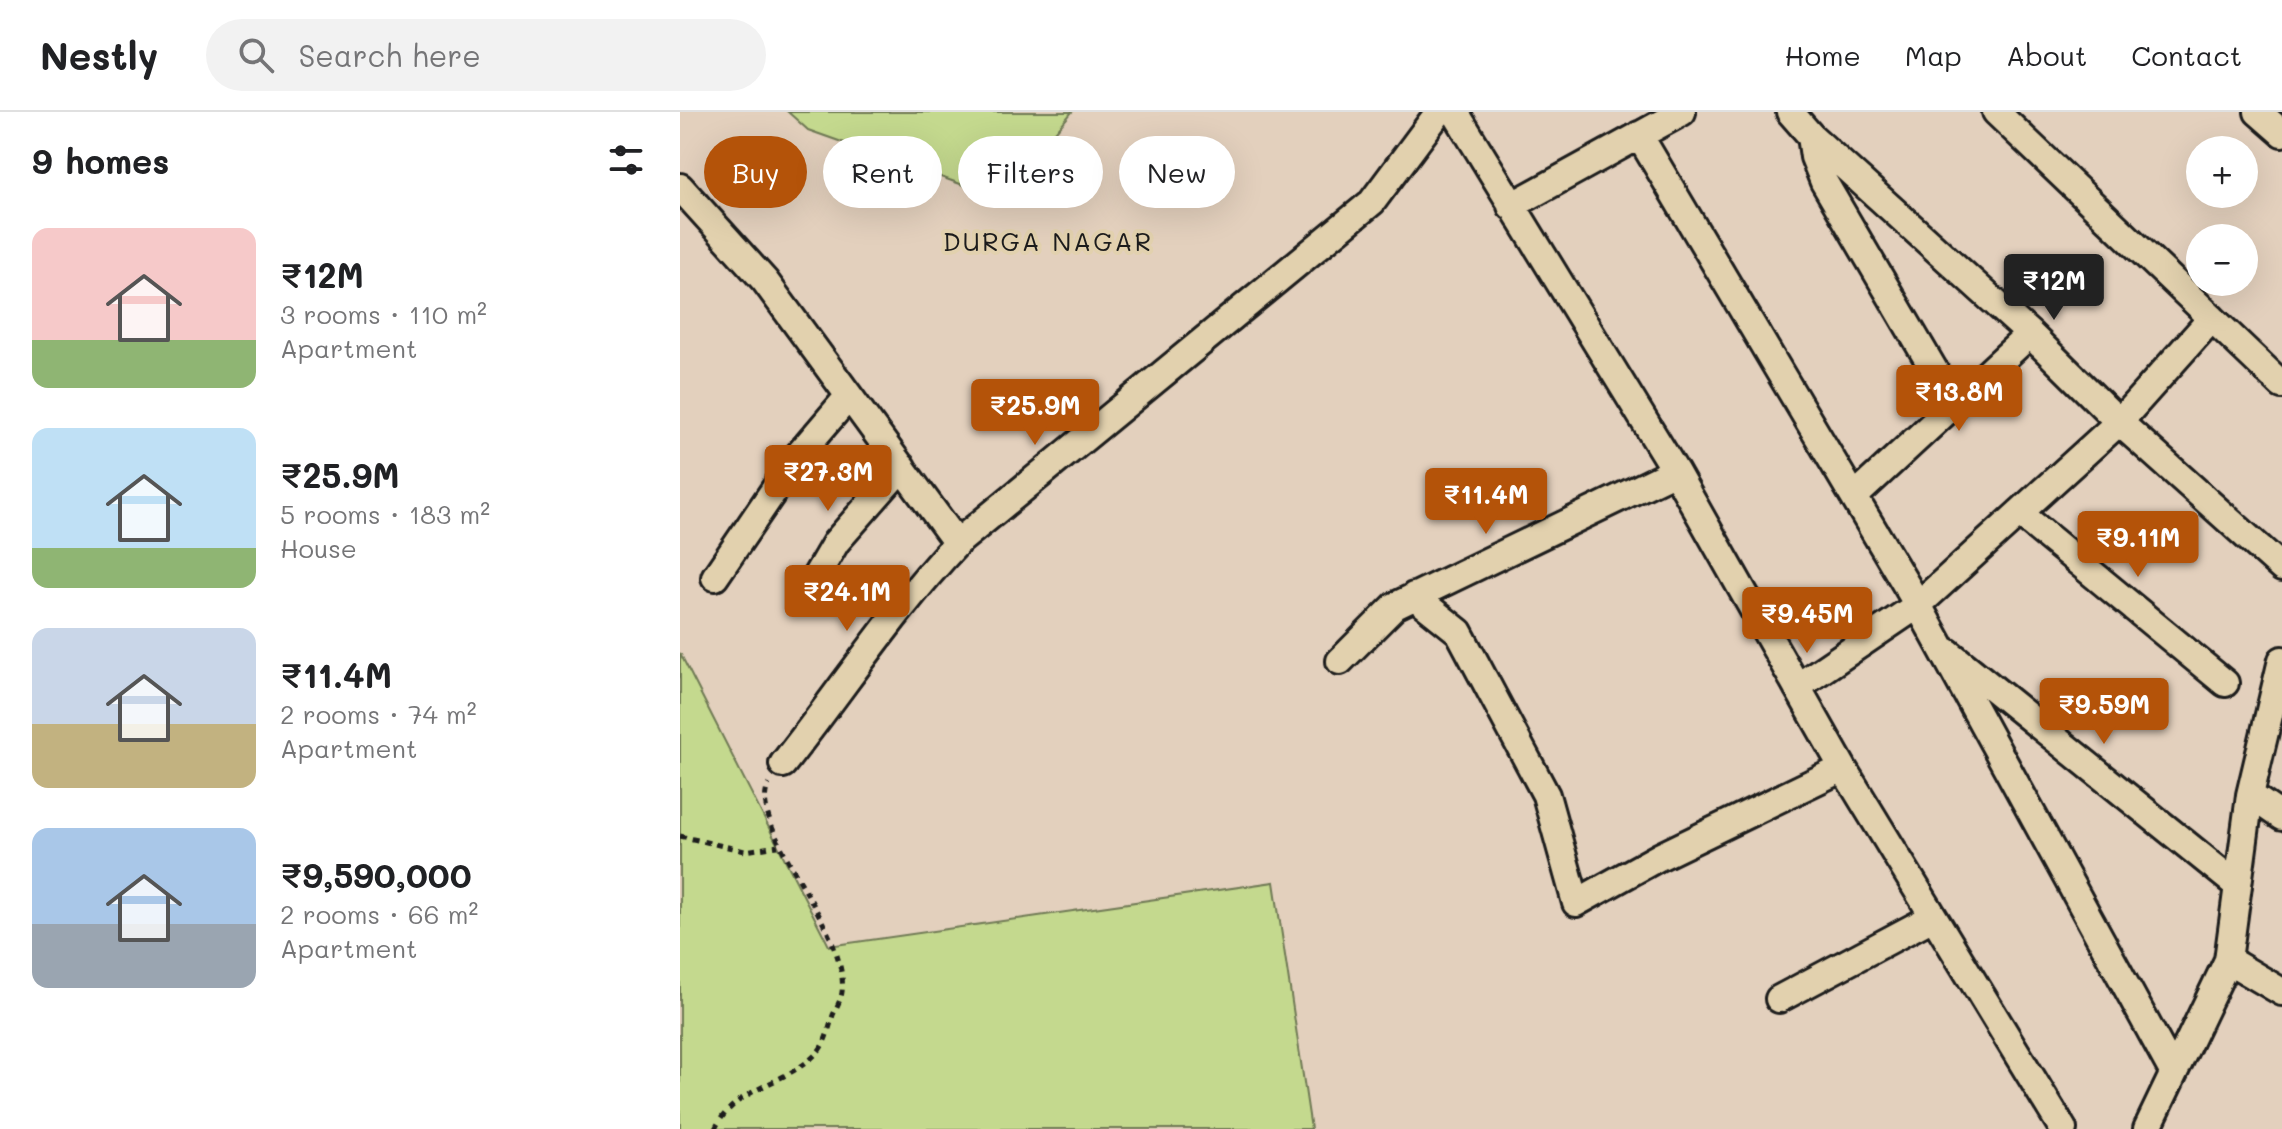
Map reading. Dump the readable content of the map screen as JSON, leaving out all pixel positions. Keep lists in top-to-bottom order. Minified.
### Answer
{"districts":["DURGA NAGAR"],"page":{"header":"Nestly","search":"Search here","nav":["Home","Map","About","Contact"],"heading":"9 homes","map_buttons":["+","−"],"chip":["Buy","Rent","Filters","New"],"list":[{"name":"₹12M","note":"3 rooms · 110 m² · Apartment"},{"name":"₹25.9M","note":"5 rooms · 183 m² · House"},{"name":"₹11.4M","note":"2 rooms · 74 m² · Apartment"},{"name":"₹9,590,000","note":"2 rooms · 66 m² · Apartment"}],"price":["₹12M","₹13.8M","₹25.9M","₹27.3M","₹11.4M","₹9.11M","₹24.1M","₹9.45M","₹9.59M"]}}
